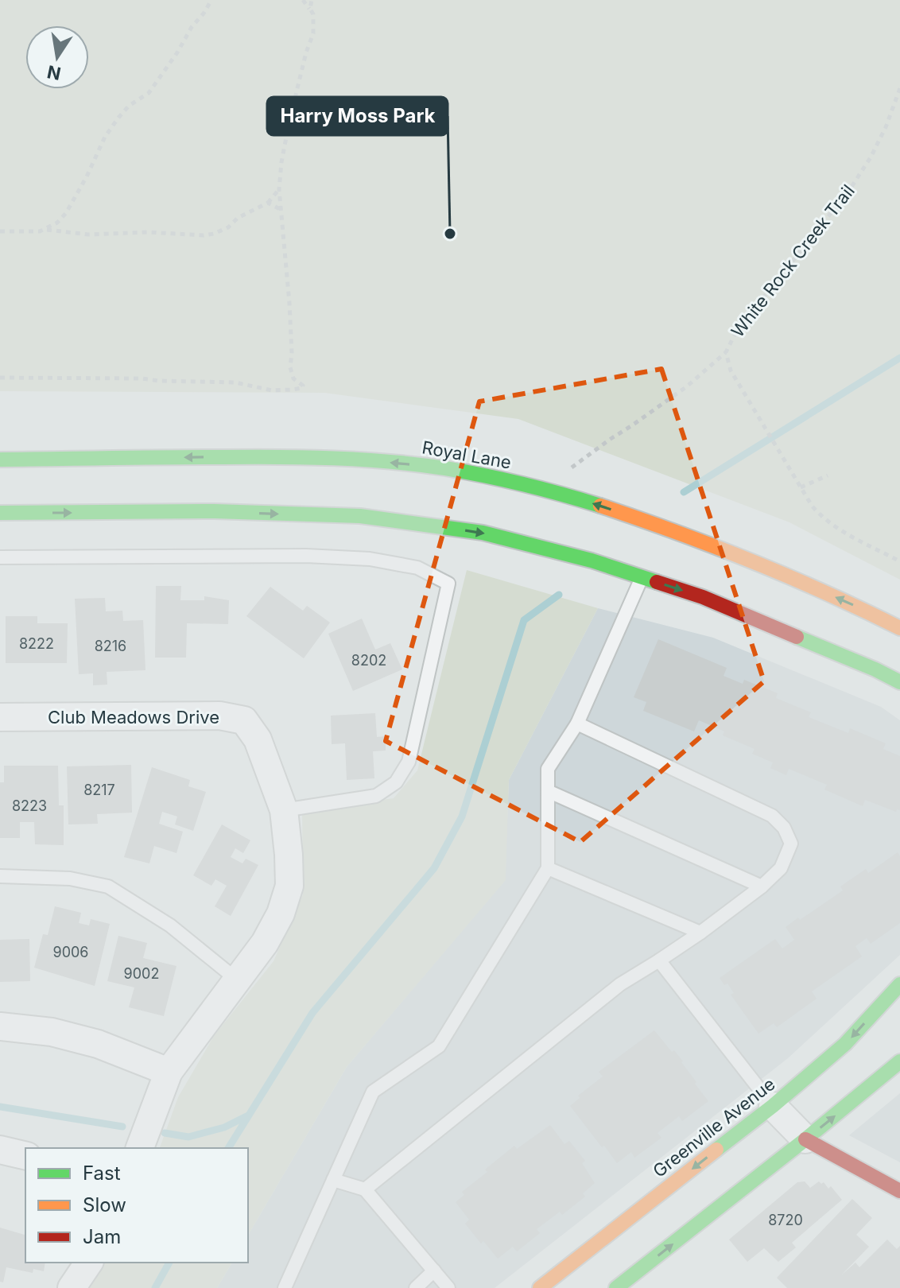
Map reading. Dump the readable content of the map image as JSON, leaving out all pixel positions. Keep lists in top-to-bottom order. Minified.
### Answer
{"streets":{"main road":["Royal Lane","Greenville Avenue"],"street":["Club Meadows Drive"],"path":["White Rock Creek Trail"]},"places":["Harry Moss Park"],"house_numbers":["8222","8216","8202","8217","8223","9006","9002","8720"],"legend":["Fast","Slow","Jam"],"north":"bottom"}
